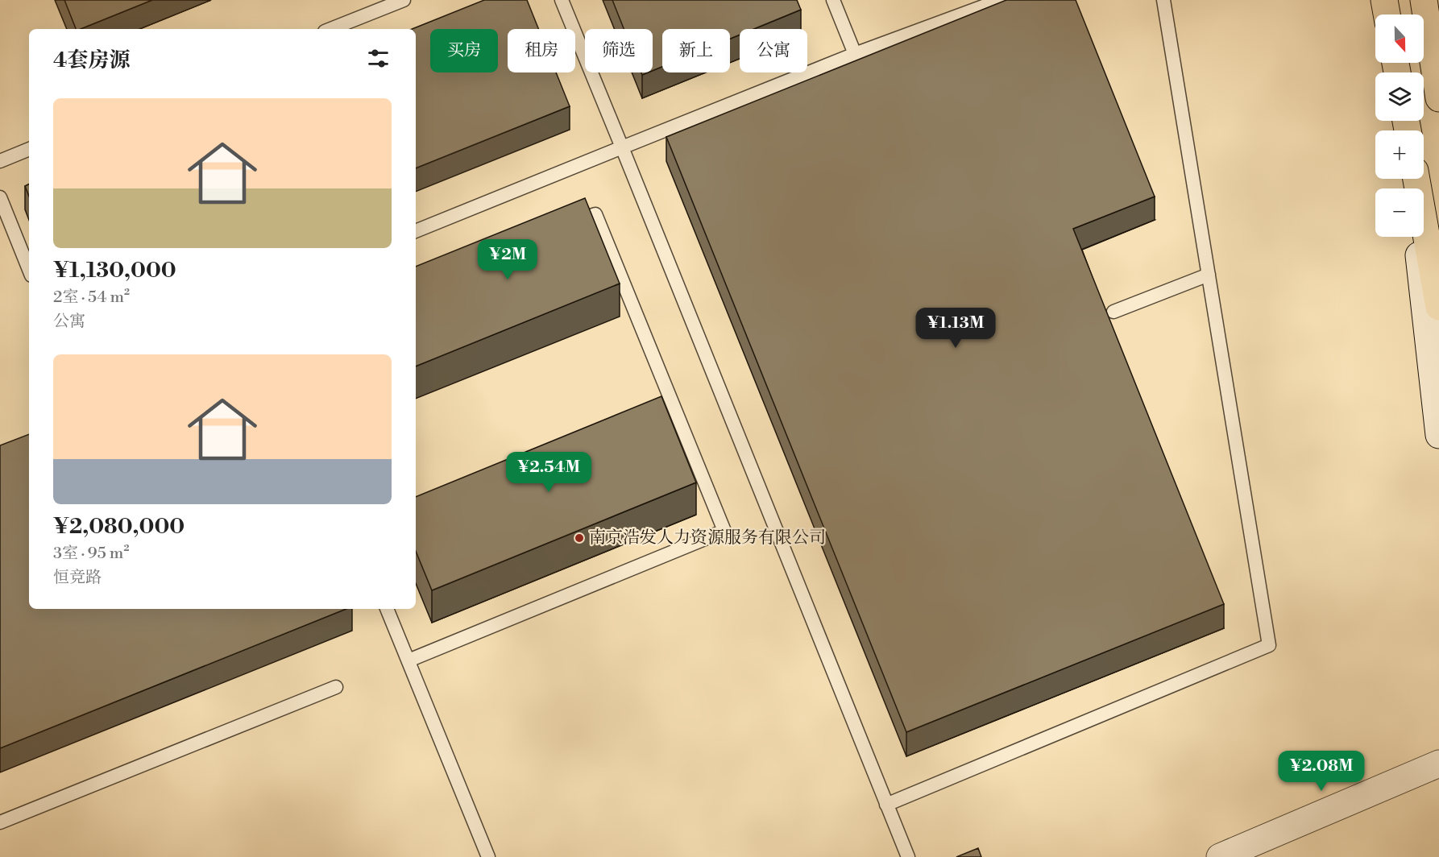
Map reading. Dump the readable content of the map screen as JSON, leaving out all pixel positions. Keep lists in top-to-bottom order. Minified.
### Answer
{"places":["南京浩发人力资源服务有限公司"],"north":"bottom","page":{"map_buttons":["+","−"],"chip":["买房","租房","筛选","新上","公寓"],"heading":"4套房源","list":[{"name":"¥1,130,000","note":"2室 · 54 m² · 公寓"},{"name":"¥2,080,000","note":"3室 · 95 m² · 恒竞路"}],"price":["¥2M","¥1.13M","¥2.54M","¥2.08M"]}}
